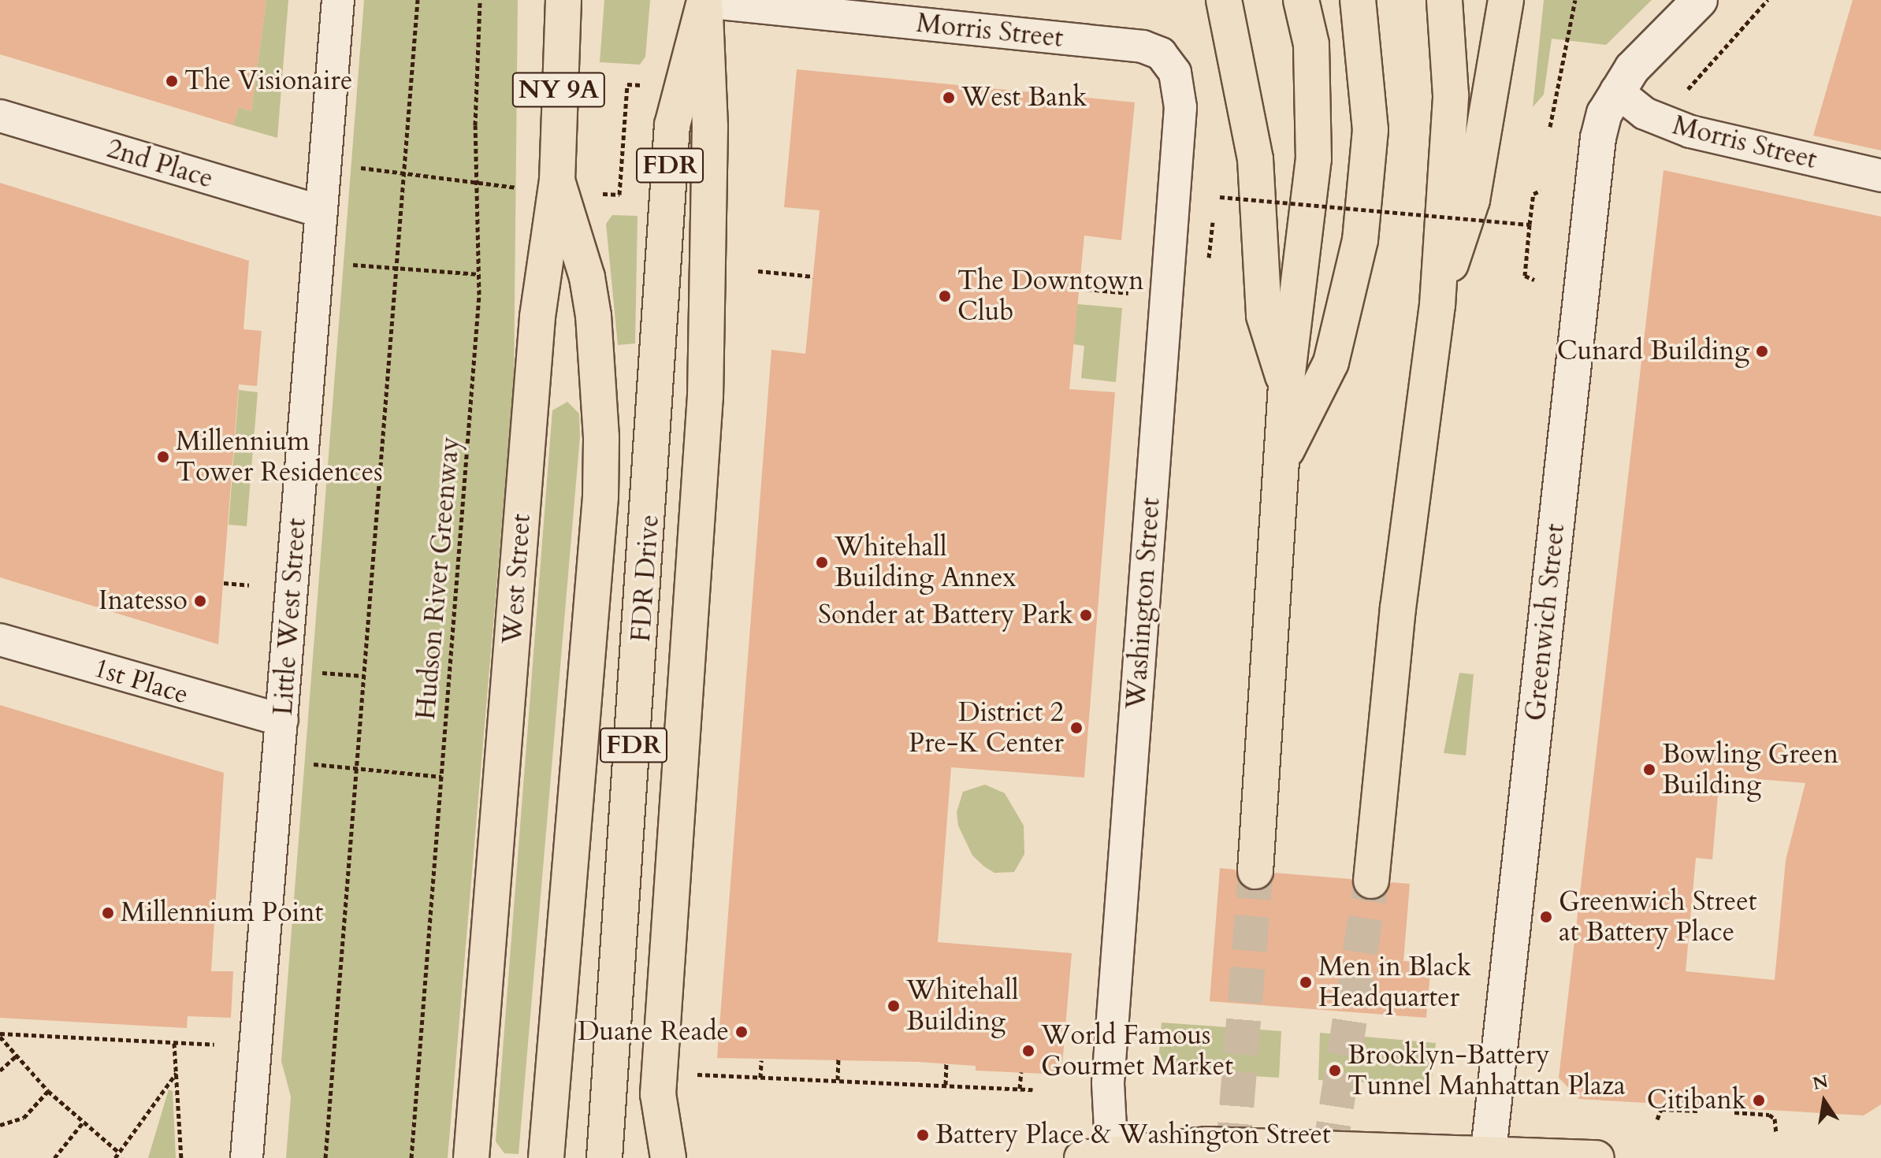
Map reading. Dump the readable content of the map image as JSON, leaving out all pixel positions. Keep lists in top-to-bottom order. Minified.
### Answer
{"streets":{"main road":["NY 9A","FDR","FDR Drive","West Street","Greenwich Street"],"street":["Morris Street","2nd Place","Washington Street","Little West Street","1st Place"],"path":["Hudson River Greenway"]},"crossings":[["Morris Street","FDR Drive"],["Morris Street","Washington Street"],["Morris Street","Greenwich Street"],["2nd Place","Little West Street"],["FDR Drive","West Street"],["Little West Street","1st Place"]],"places":["The Visionaire","West Bank","The Downtown Club","Cunard Building","Millennium Tower Residences","Whitehall Building Annex","Inatesso","Sonder at Battery Park","District 2 Pre-K Center","Bowling Green Building","Millennium Point","Greenwich Street at Battery Place","Men in Black Headquarter","Whitehall Building","Duane Reade","World Famous Gourmet Market","Brooklyn-Battery Tunnel Manhattan Plaza","Citibank","Battery Place & Washington Street"],"north":"top"}
